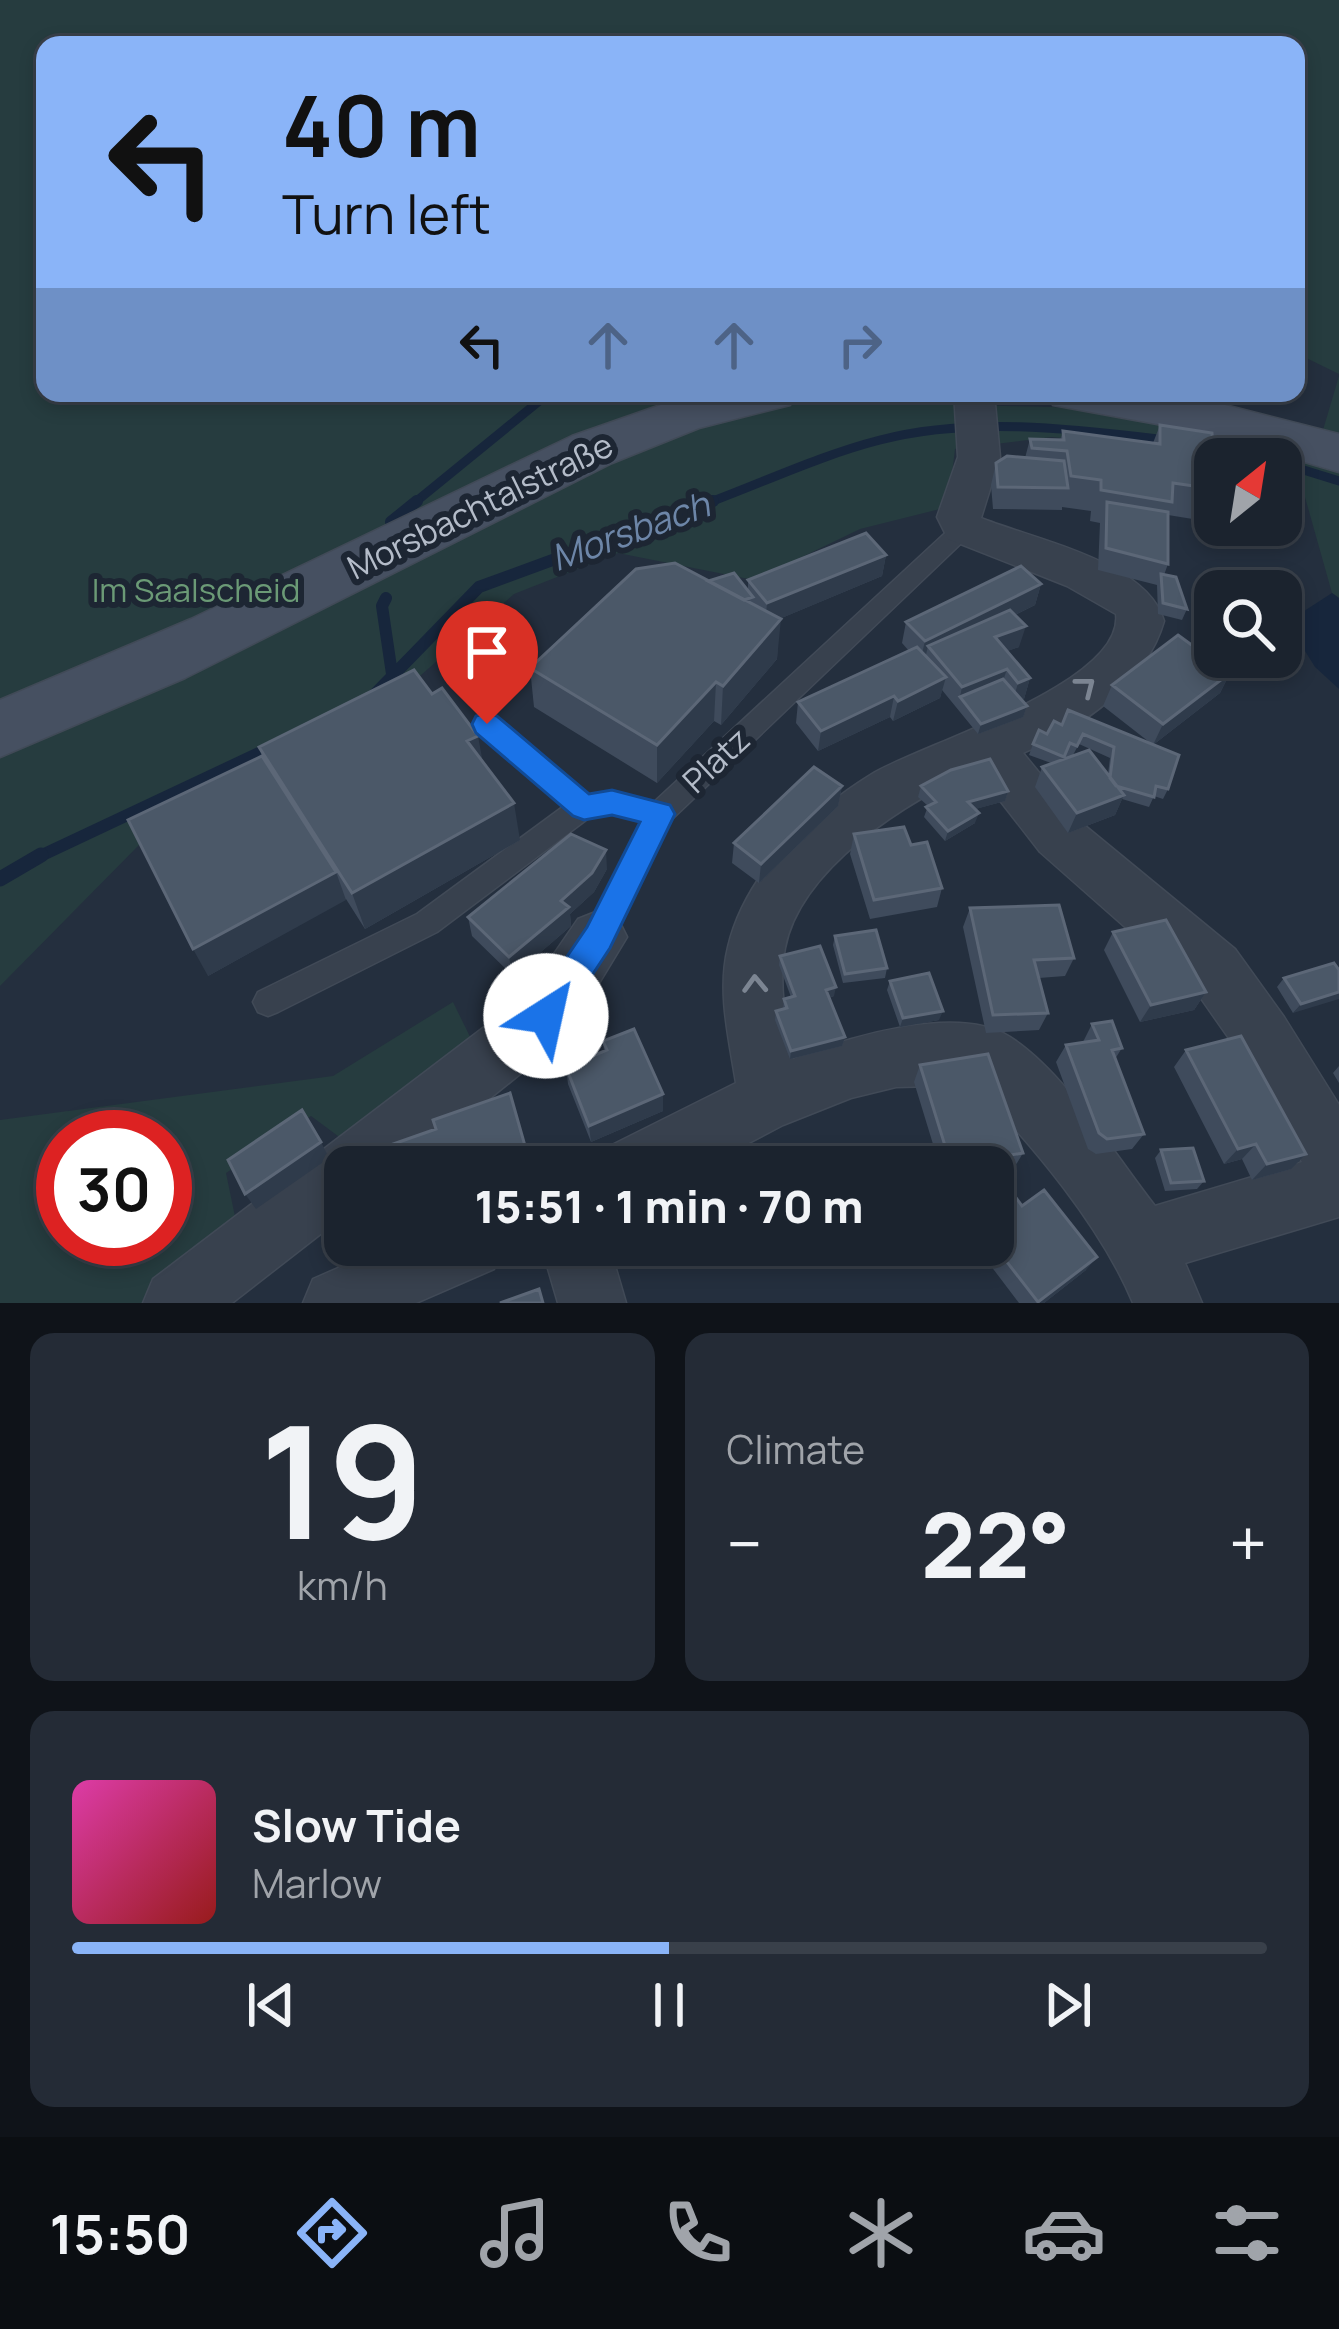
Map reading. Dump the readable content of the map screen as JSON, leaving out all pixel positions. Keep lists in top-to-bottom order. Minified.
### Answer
{"streets":{"main road":["Morsbachtalstraße"],"street":["Platz"]},"water":["Morsbach"],"parks":["Im Saalscheid"],"north":"top right","page":{"turn":["40 m","Turn left"],"limit":"30","trip":"15:51 · 1 min · 70 m","tile":[["19","km/h"],"Climate"],"heat":["−","22°","+"],"song":["Slow Tide","Marlow"],"tabs":"15:50"}}
